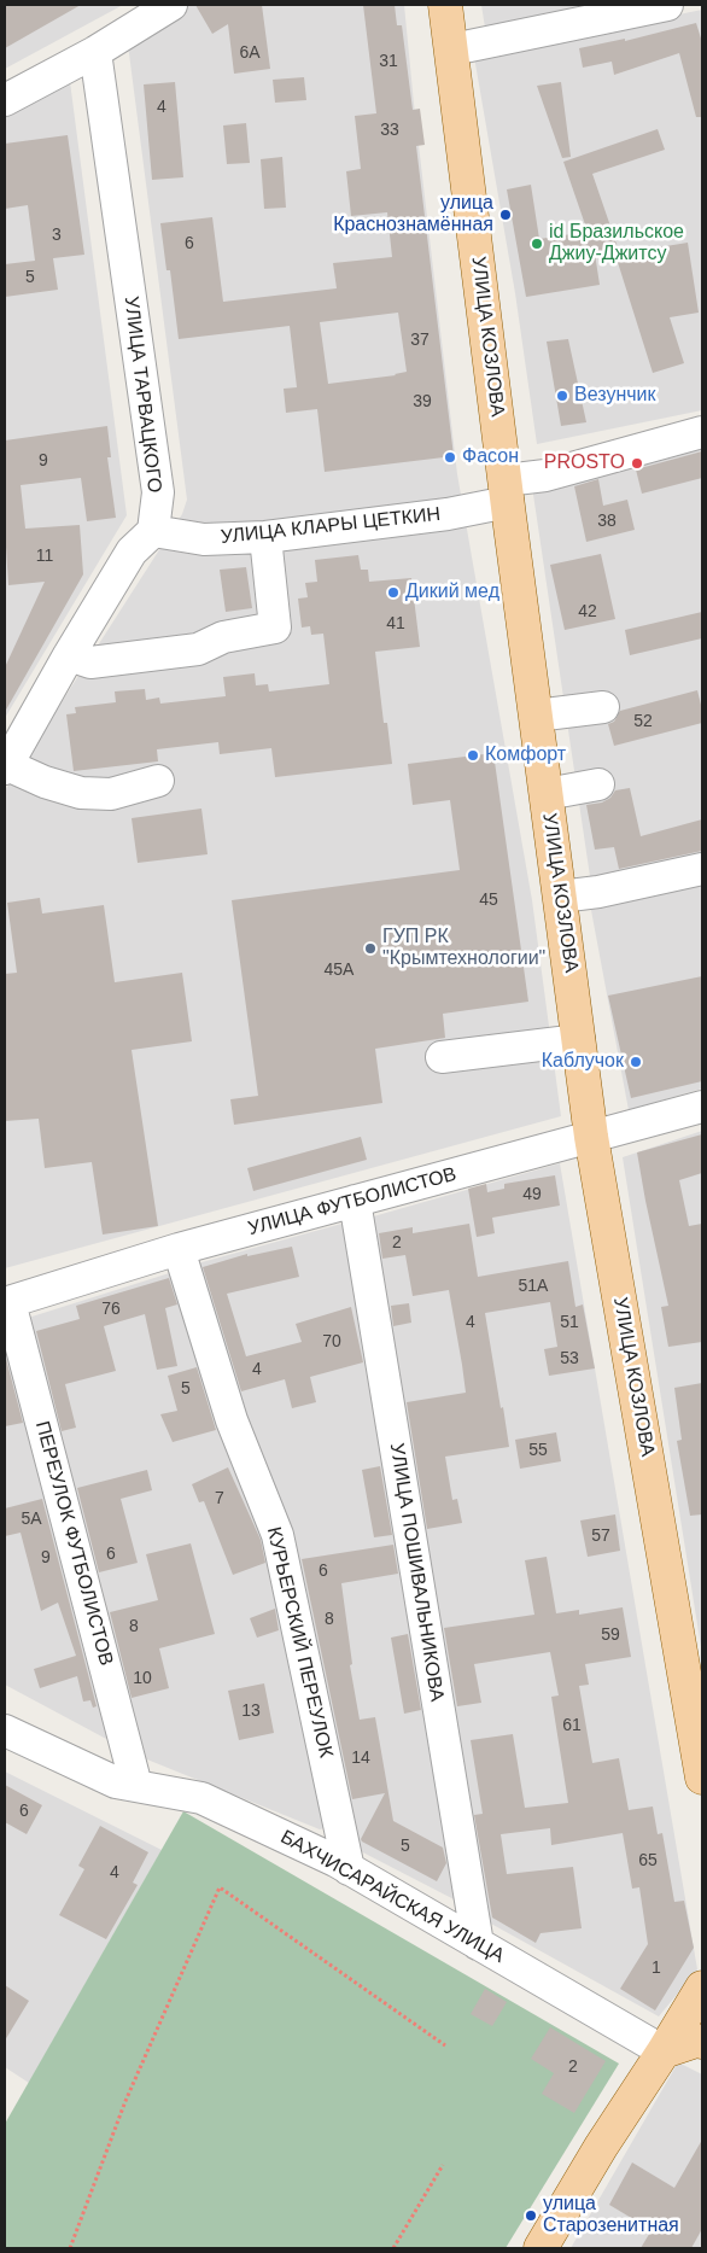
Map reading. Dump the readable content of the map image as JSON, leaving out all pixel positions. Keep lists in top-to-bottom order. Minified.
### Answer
{"streets":{"main road":["УЛИЦА КОЗЛОВА"],"street":["УЛИЦА ТАРВАЦКОГО","УЛИЦА КЛАРЫ ЦЕТКИН","УЛИЦА ФУТБОЛИСТОВ","ПЕРЕУЛОК ФУТБОЛИСТОВ","УЛИЦА ПОШИВАЛЬНИКОВА","КУРЬЕРСКИЙ ПЕРЕУЛОК","БАХЧИСАРАЙСКАЯ УЛИЦА"]},"crossings":[["УЛИЦА КОЗЛОВА","УЛИЦА КЛАРЫ ЦЕТКИН"],["УЛИЦА КОЗЛОВА","УЛИЦА ФУТБОЛИСТОВ"],["УЛИЦА ТАРВАЦКОГО","УЛИЦА КЛАРЫ ЦЕТКИН"],["УЛИЦА ФУТБОЛИСТОВ","ПЕРЕУЛОК ФУТБОЛИСТОВ"],["УЛИЦА ФУТБОЛИСТОВ","УЛИЦА ПОШИВАЛЬНИКОВА"],["УЛИЦА ФУТБОЛИСТОВ","КУРЬЕРСКИЙ ПЕРЕУЛОК"],["ПЕРЕУЛОК ФУТБОЛИСТОВ","БАХЧИСАРАЙСКАЯ УЛИЦА"],["УЛИЦА ПОШИВАЛЬНИКОВА","БАХЧИСАРАЙСКАЯ УЛИЦА"],["КУРЬЕРСКИЙ ПЕРЕУЛОК","БАХЧИСАРАЙСКАЯ УЛИЦА"]],"places":["улица Краснознамённая","id Бразильское Джиу-Джитсу","Везунчик","Фасон","PROSTO","Дикий мед","Комфорт","ГУП РК \"Крымтехнологии\"","Каблучок","улица Старозенитная"],"house_numbers":["6А","31","4","33","3","6","5","37","39","9","38","11","42","41","52","45","45А","49","2","51А","76","4","51","70","53","4","5","55","7","5А","57","6","9","6","8","8","59","10","13","61","14","6","5","65","4","1","2"]}
